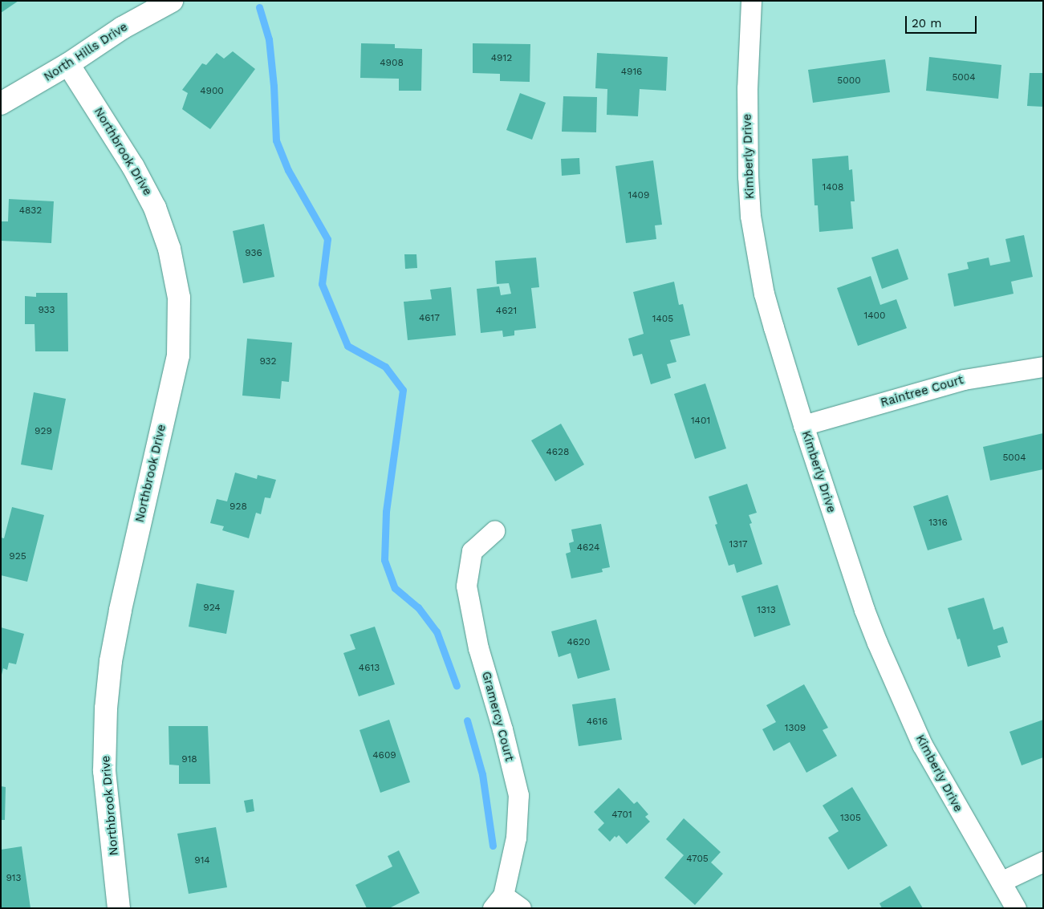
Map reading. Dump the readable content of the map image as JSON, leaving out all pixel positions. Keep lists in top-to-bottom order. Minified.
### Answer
{"streets":{"street":["North Hills Drive","Northbrook Drive","Kimberly Drive","Raintree Court","Gramercy Court"]},"crossings":[["North Hills Drive","Northbrook Drive"],["Kimberly Drive","Raintree Court"]],"house_numbers":["4912","4908","4916","5004","5000","4900","1408","1409","4832","936","933","4621","1400","4617","1405","932","1401","929","4628","5004","928","1316","1317","4624","925","924","1313","4620","4613","4616","1309","4609","918","4701","1305","4705","914","913"],"scale_bar":"20 m"}
